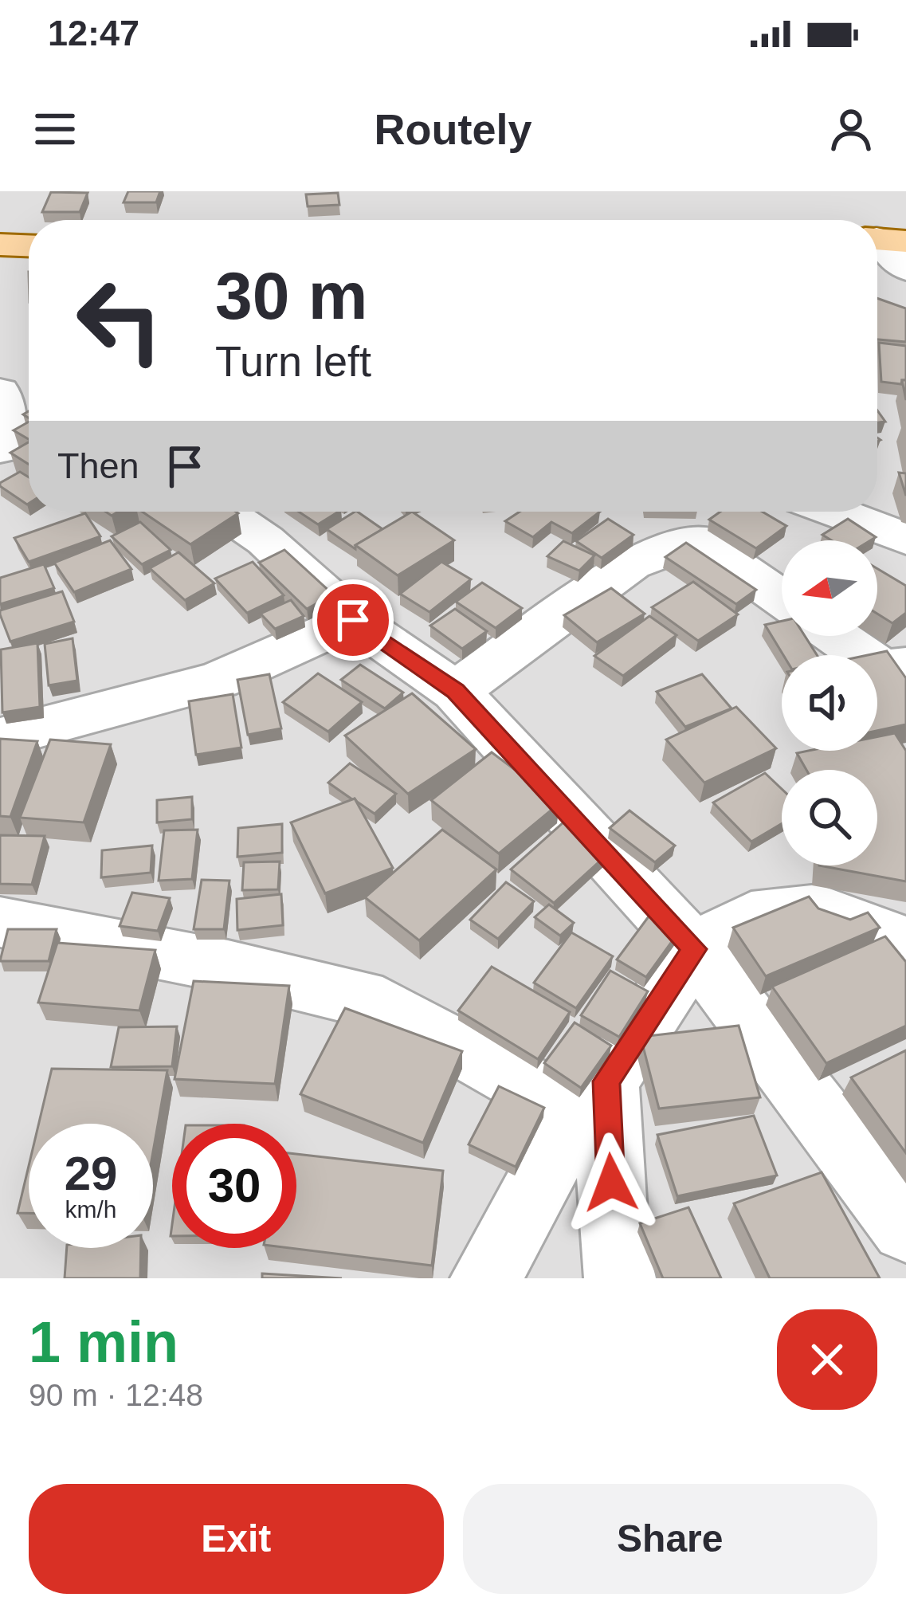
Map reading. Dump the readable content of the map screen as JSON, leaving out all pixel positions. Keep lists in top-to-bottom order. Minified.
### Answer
{"north":"left","page":{"status":"12:47","header":"Routely","turn":["30 m","Turn left"],"then":"Then","speed":"29 km/h","limit":"30","heading":["1 min","90 m · 12:48"],"buttons":["Exit","Share"]}}
